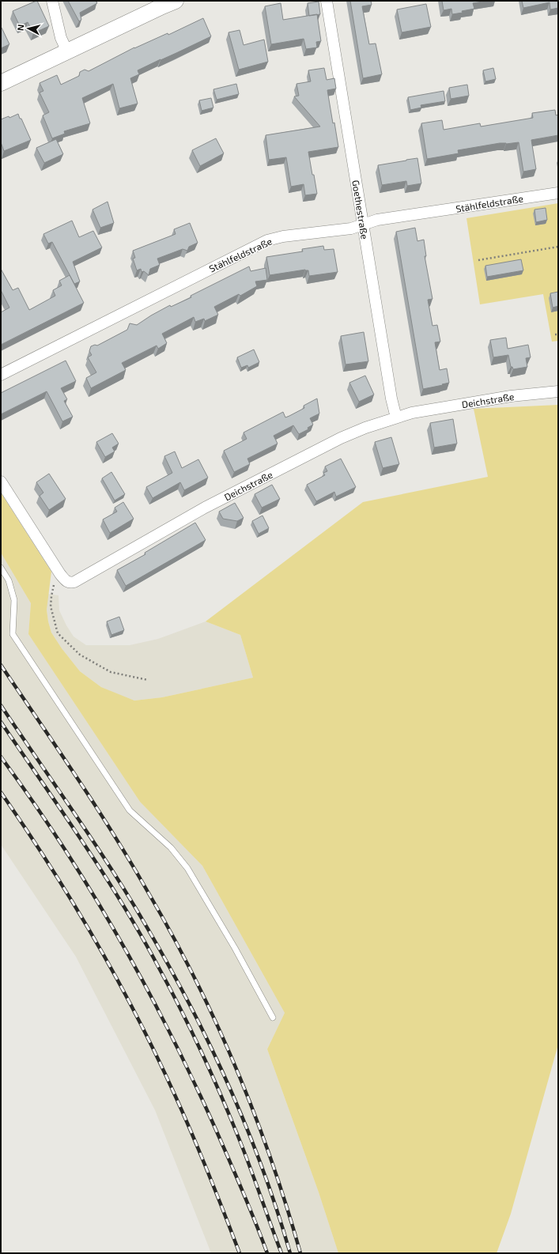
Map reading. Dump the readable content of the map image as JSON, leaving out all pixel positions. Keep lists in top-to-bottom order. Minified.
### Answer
{"streets":{"street":["Stählfeldstraße","Goethestraße","Deichstraße"]},"crossings":[["Stählfeldstraße","Goethestraße"],["Goethestraße","Deichstraße"]],"north":"left"}
